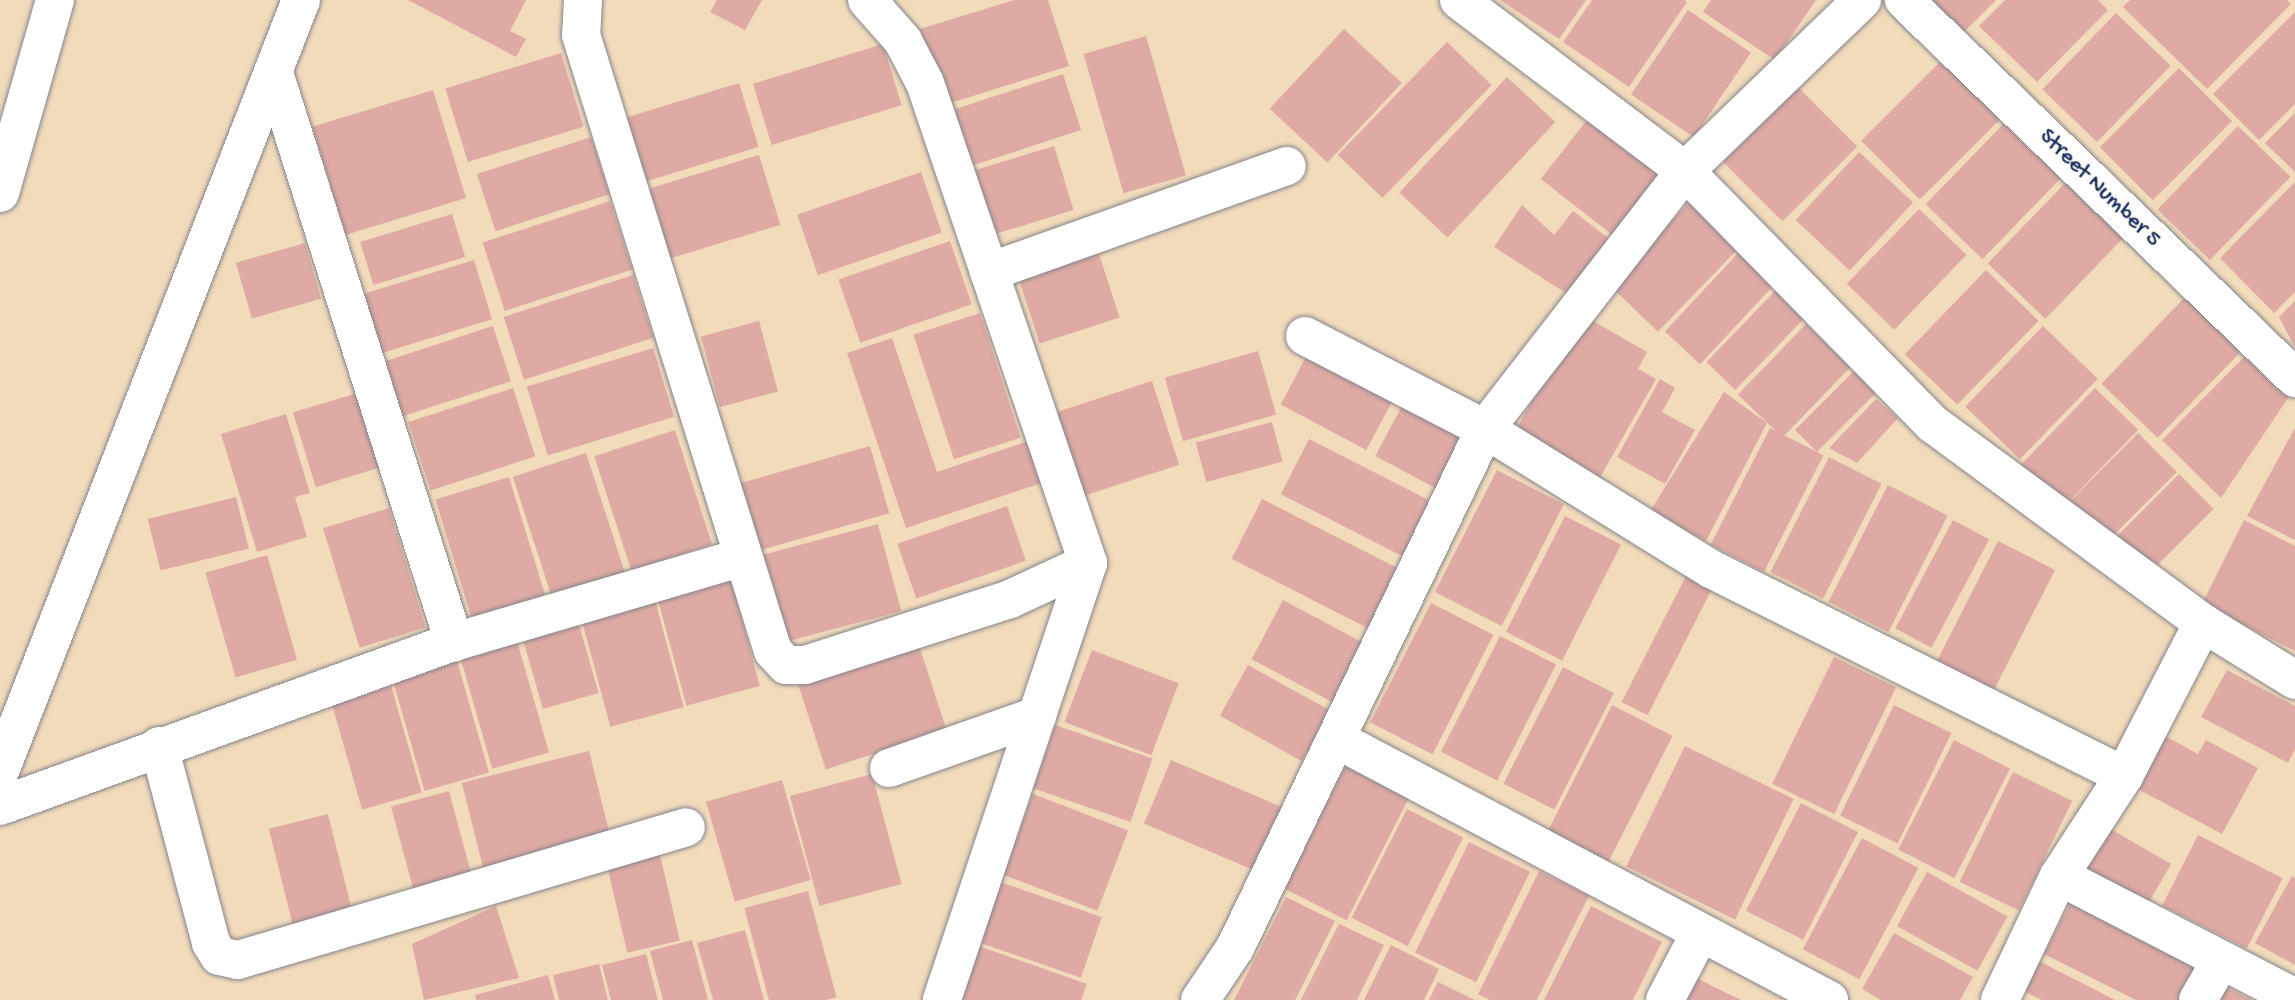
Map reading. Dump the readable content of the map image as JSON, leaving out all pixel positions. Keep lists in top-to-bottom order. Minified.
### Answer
{"streets":{"street":["Street Number 5"]}}
